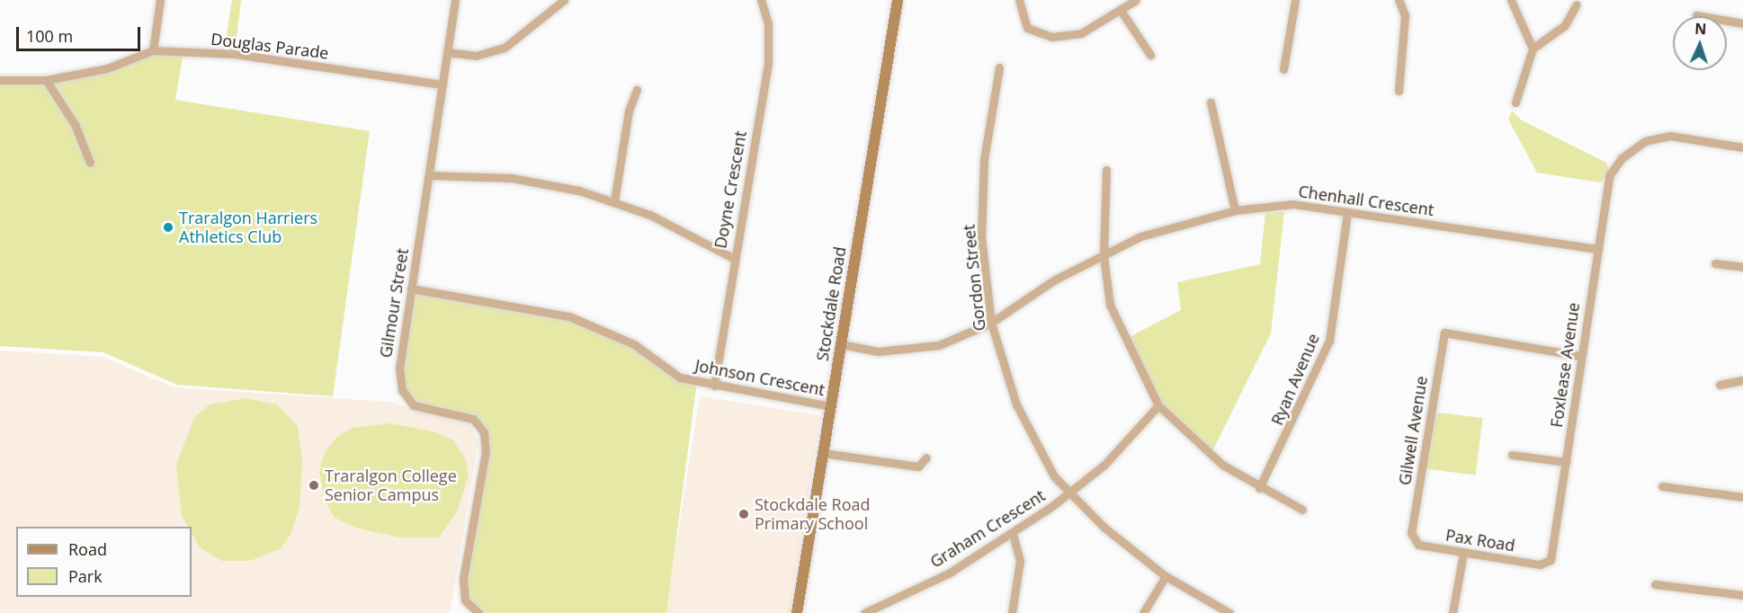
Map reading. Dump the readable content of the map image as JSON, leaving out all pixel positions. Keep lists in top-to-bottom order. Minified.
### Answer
{"streets":{"street":["Douglas Parade","Doyne Crescent","Chenhall Crescent","Gordon Street","Gilmour Street","Stockdale Road","Foxlease Avenue","Johnson Crescent","Ryan Avenue","Gilwell Avenue","Graham Crescent","Pax Road"]},"crossings":[["Douglas Parade","Gilmour Street"],["Doyne Crescent","Johnson Crescent"],["Chenhall Crescent","Gordon Street"],["Chenhall Crescent","Stockdale Road"],["Chenhall Crescent","Foxlease Avenue"],["Chenhall Crescent","Ryan Avenue"],["Gordon Street","Graham Crescent"],["Gilmour Street","Johnson Crescent"],["Stockdale Road","Johnson Crescent"],["Foxlease Avenue","Gilwell Avenue"],["Foxlease Avenue","Pax Road"],["Gilwell Avenue","Pax Road"]],"places":["Traralgon Harriers Athletics Club","Traralgon College Senior Campus","Stockdale Road Primary School"],"legend":["Road","Park"],"scale_bar":"100 m","north":"top"}
